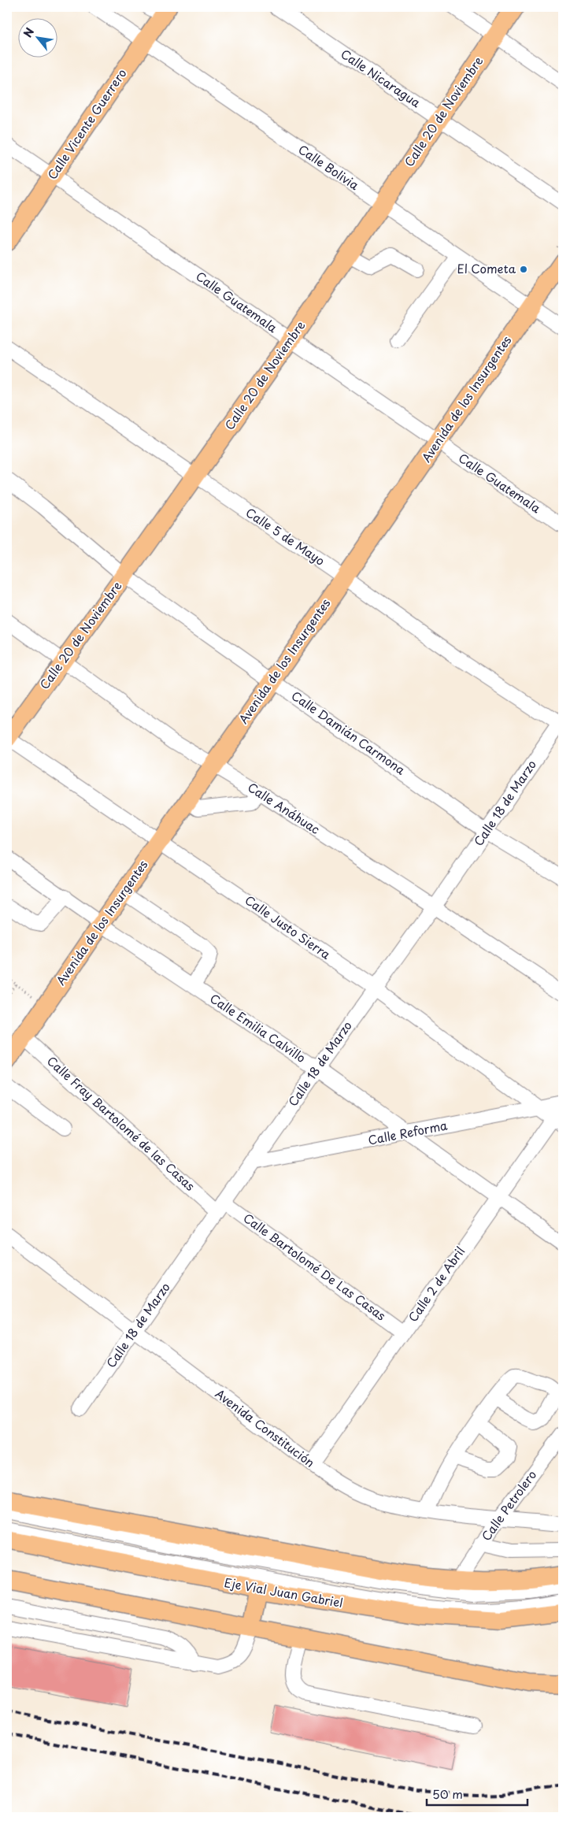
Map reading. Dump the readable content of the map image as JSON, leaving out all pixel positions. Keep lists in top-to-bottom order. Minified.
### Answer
{"streets":{"main road":["Calle 20 de Noviembre","Calle Vicente Guerrero","Avenida de los Insurgentes","Eje Vial Juan Gabriel"],"street":["Calle Nicaragua","Calle Bolivia","Calle Guatemala","Calle 5 de Mayo","Calle Damián Carmona","Calle 18 de Marzo","Calle Anáhuac","Calle Justo Sierra","Calle Emilia Calvillo","Calle Fray Bartolomé de las Casas","Calle Reforma","Calle Bartolomé De Las Casas","Calle 2 de Abril","Avenida Constitución","Calle Petrolero"]},"crossings":[["Calle Nicaragua","Calle 20 de Noviembre"],["Calle 20 de Noviembre","Calle Bolivia"],["Calle 20 de Noviembre","Calle Guatemala"],["Calle 20 de Noviembre","Calle 5 de Mayo"],["Calle 20 de Noviembre","Calle Damián Carmona"],["Calle 20 de Noviembre","Calle Anáhuac"],["Calle 20 de Noviembre","Calle Justo Sierra"],["Calle Vicente Guerrero","Calle Bolivia"],["Calle Vicente Guerrero","Calle Guatemala"],["Calle Bolivia","Avenida de los Insurgentes"],["Calle Guatemala","Avenida de los Insurgentes"],["Avenida de los Insurgentes","Calle 5 de Mayo"],["Avenida de los Insurgentes","Calle Damián Carmona"],["Avenida de los Insurgentes","Calle Anáhuac"],["Avenida de los Insurgentes","Calle Justo Sierra"],["Avenida de los Insurgentes","Calle Emilia Calvillo"],["Avenida de los Insurgentes","Calle Fray Bartolomé de las Casas"],["Calle 5 de Mayo","Calle 18 de Marzo"],["Calle Damián Carmona","Calle 18 de Marzo"],["Calle 18 de Marzo","Calle Anáhuac"],["Calle 18 de Marzo","Calle Justo Sierra"],["Calle 18 de Marzo","Calle Emilia Calvillo"],["Calle 18 de Marzo","Calle Fray Bartolomé de las Casas"],["Calle 18 de Marzo","Calle Reforma"],["Calle 18 de Marzo","Calle Bartolomé De Las Casas"],["Calle 18 de Marzo","Avenida Constitución"],["Calle Justo Sierra","Calle Reforma"],["Calle Justo Sierra","Calle 2 de Abril"],["Calle Emilia Calvillo","Calle Reforma"],["Calle Emilia Calvillo","Calle 2 de Abril"],["Calle Fray Bartolomé de las Casas","Calle Bartolomé De Las Casas"],["Calle Bartolomé De Las Casas","Calle 2 de Abril"],["Calle 2 de Abril","Avenida Constitución"],["Avenida Constitución","Calle Petrolero"]],"places":["El Cometa"],"scale_bar":"50 m","north":"top left"}
